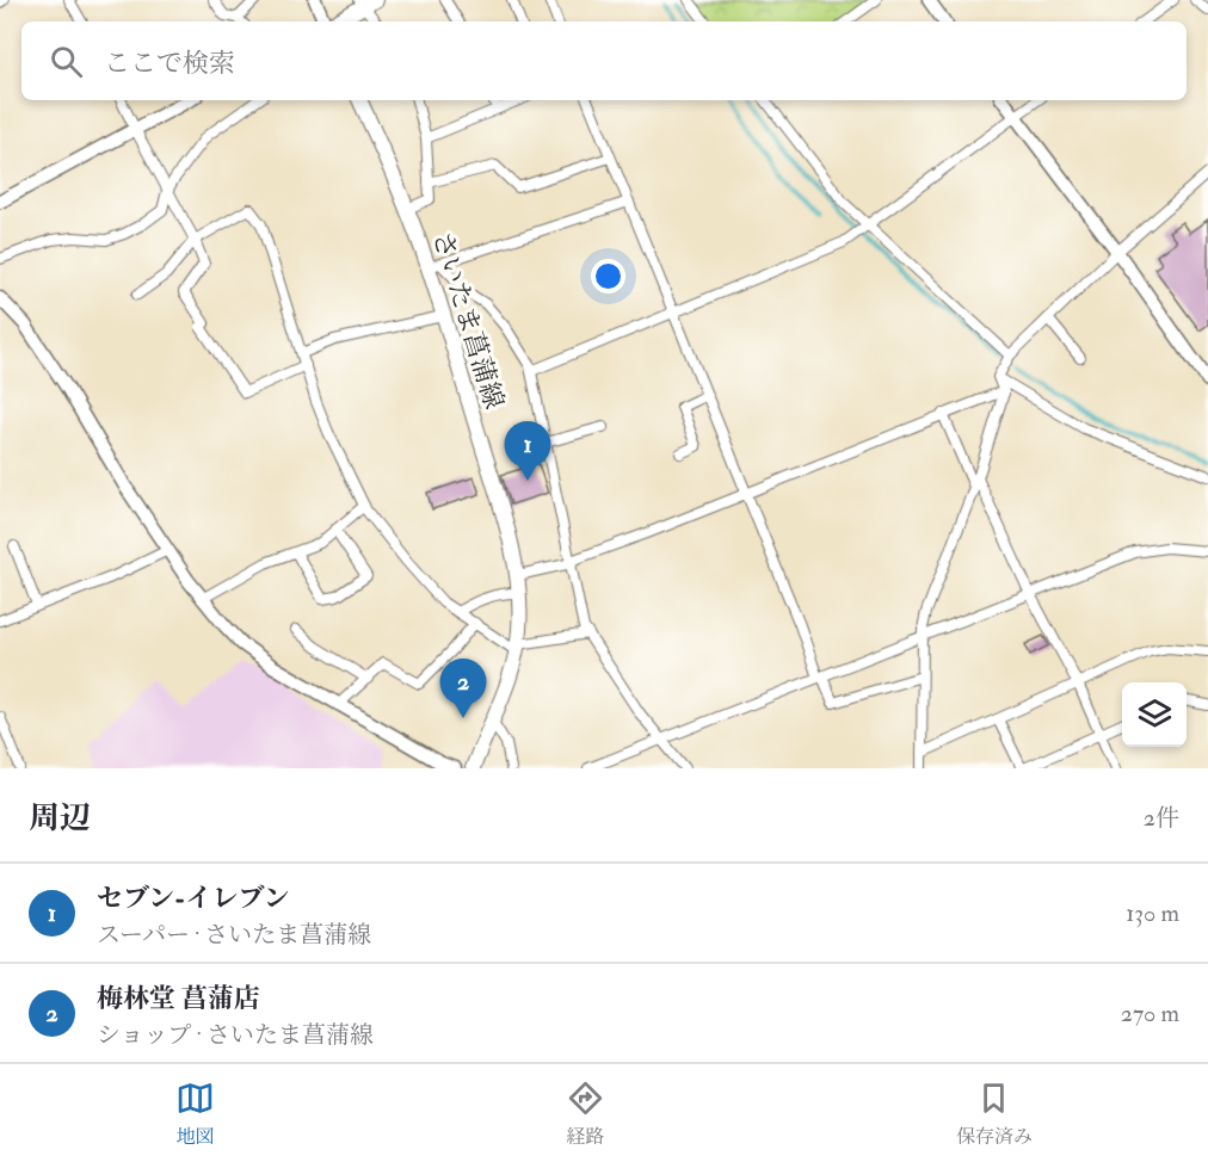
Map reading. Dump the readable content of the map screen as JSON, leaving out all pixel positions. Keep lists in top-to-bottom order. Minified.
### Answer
{"streets":{"main road":["さいたま菖蒲線"]},"page":{"search":"ここで検索","pins":["1","2"],"heading":["周辺","2件"],"list":[{"mark":"1","name":"セブン-イレブン","note":"スーパー · さいたま菖蒲線","value":"130 m"},{"mark":"2","name":"梅林堂 菖蒲店","note":"ショップ · さいたま菖蒲線","value":"270 m"}],"nav":["地図","経路","保存済み"]}}
